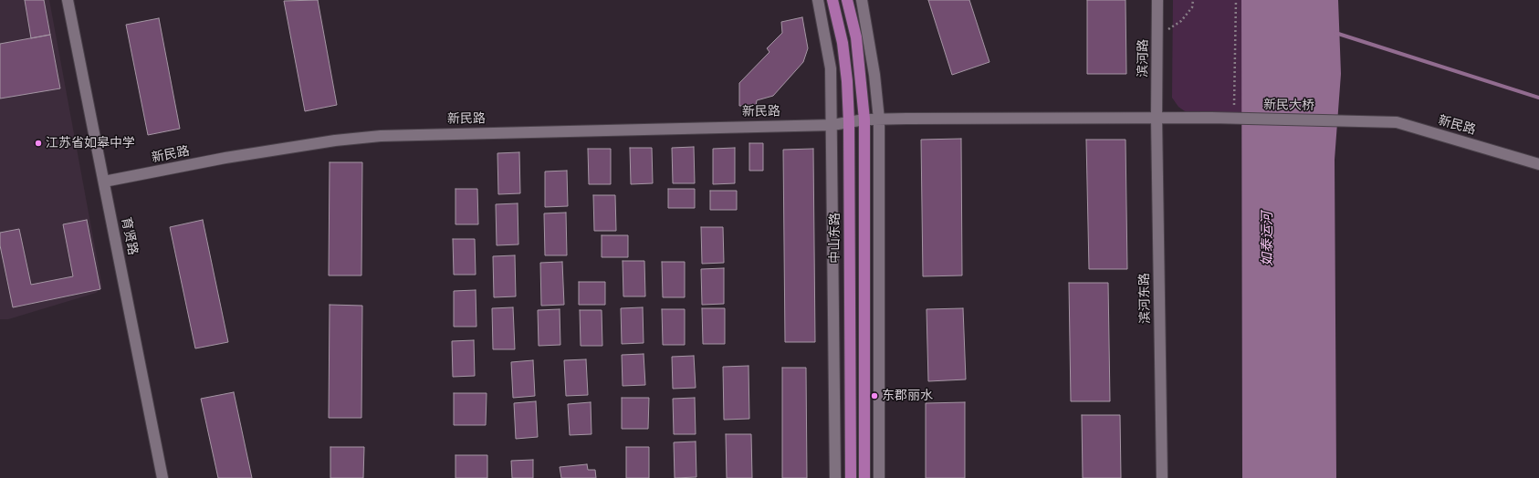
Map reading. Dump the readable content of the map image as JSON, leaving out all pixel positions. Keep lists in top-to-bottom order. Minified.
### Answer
{"streets":{"main road":["中山东路"],"street":["滨河路","新民大桥","新民路","育贤路","滨河东路"]},"crossings":[["滨河路","新民大桥"],["滨河路","新民路"],["滨河路","滨河东路"],["新民大桥","新民路"],["新民大桥","滨河东路"],["新民路","育贤路"],["新民路","中山东路"],["新民路","滨河东路"]],"water":["如泰运河"],"places":["江苏省如皋中学","东郡丽水"]}
